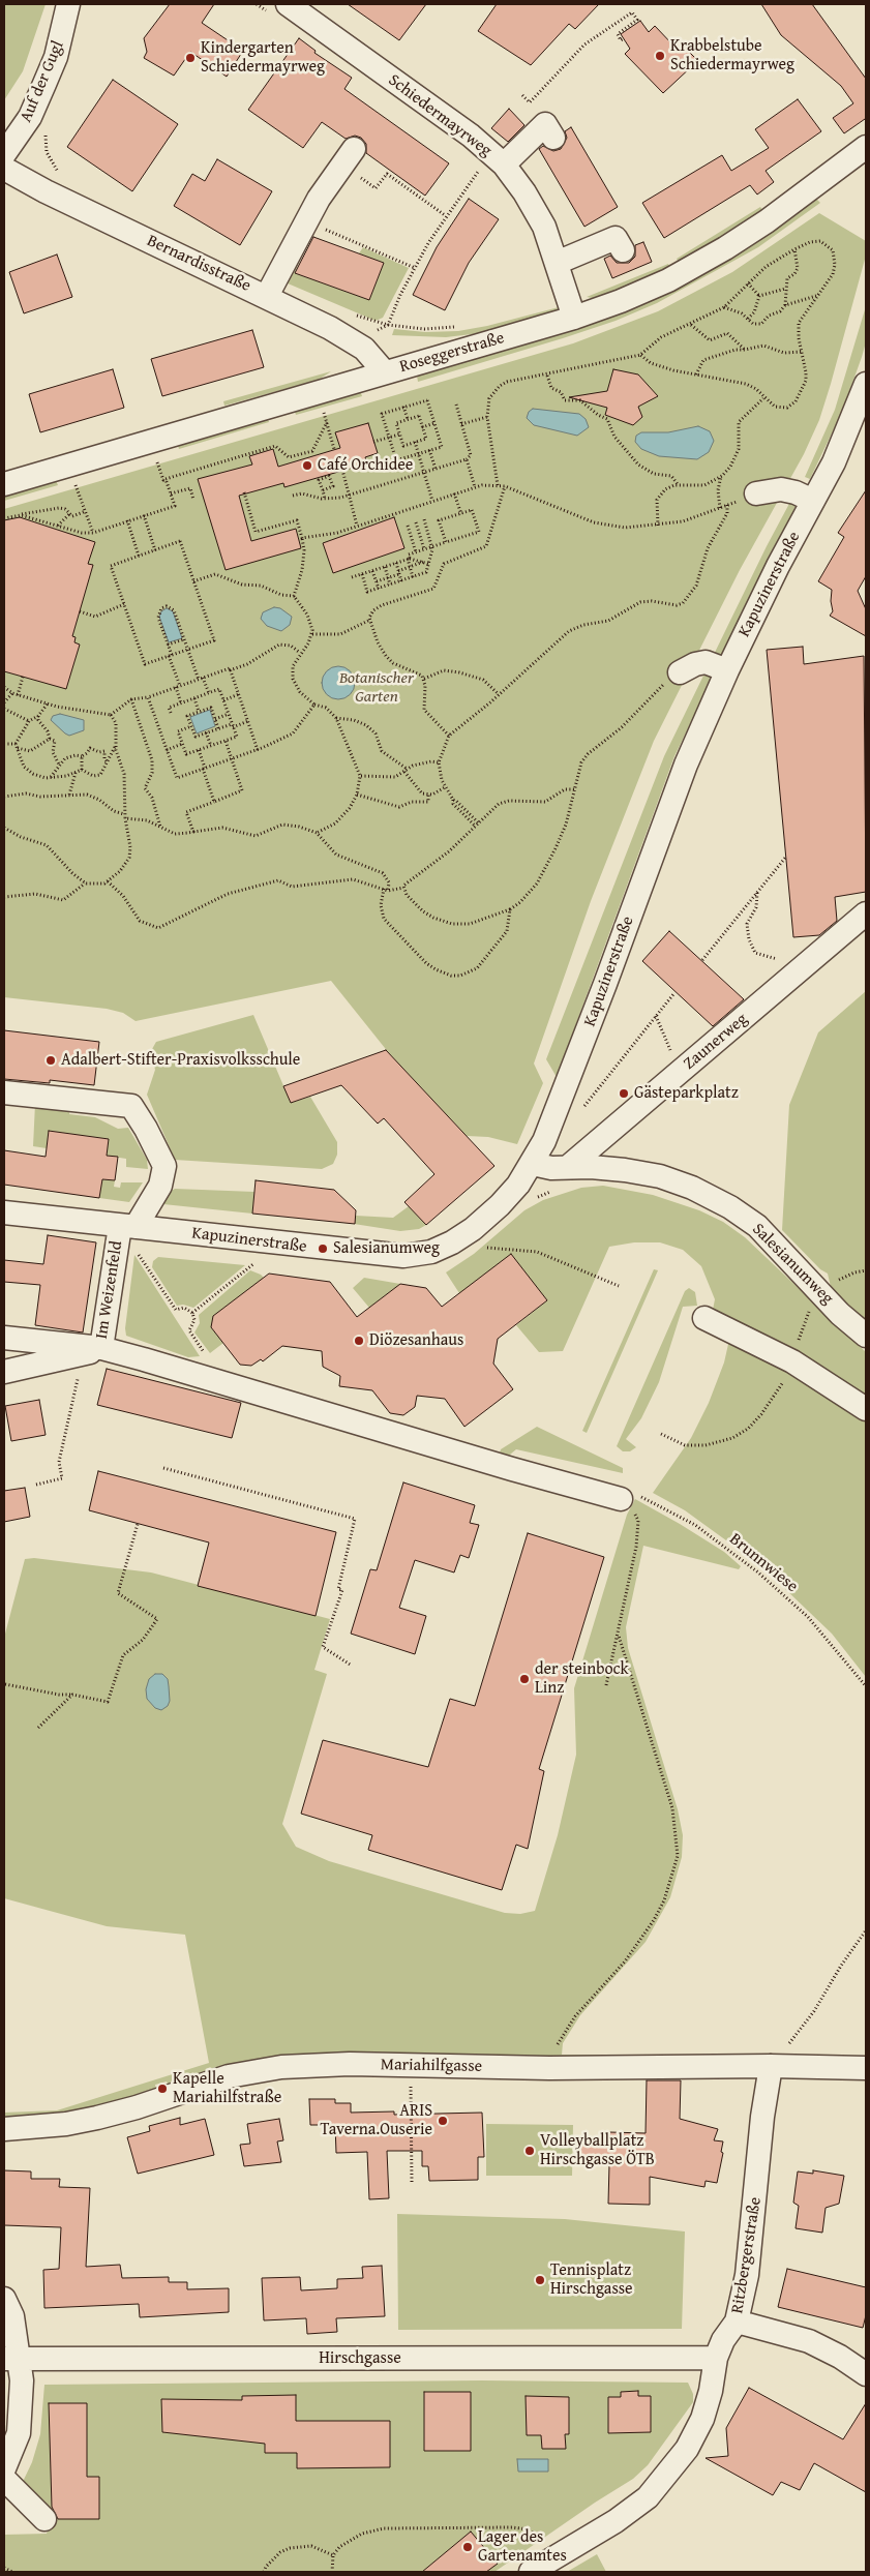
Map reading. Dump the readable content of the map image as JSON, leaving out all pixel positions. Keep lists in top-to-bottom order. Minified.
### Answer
{"streets":{"street":["Auf der Gugl","Schiedermayrweg","Bernardisstraße","Roseggerstraße","Kapuzinerstraße","Zaunerweg","Salesianumweg","Im Weizenfeld","Mariahilfgasse","Ritzbergerstraße","Hirschgasse"],"path":["Brunnwiese"]},"crossings":[["Schiedermayrweg","Roseggerstraße"],["Bernardisstraße","Roseggerstraße"],["Kapuzinerstraße","Salesianumweg"],["Kapuzinerstraße","Im Weizenfeld"],["Zaunerweg","Salesianumweg"],["Mariahilfgasse","Ritzbergerstraße"],["Ritzbergerstraße","Hirschgasse"]],"parks":["Botanischer Garten"],"places":["Krabbelstube Schiedermayrweg","Kindergarten Schiedermayrweg","Café Orchidee","Adalbert-Stifter-Praxisvolksschule","Gästeparkplatz","Salesianumweg","Diözesanhaus","der steinbock Linz","Kapelle Mariahilfstraße","ARIS Taverna.Ouserie","Volleyballplatz Hirschgasse ÖTB","Tennisplatz Hirschgasse","Lager des Gartenamtes"]}
